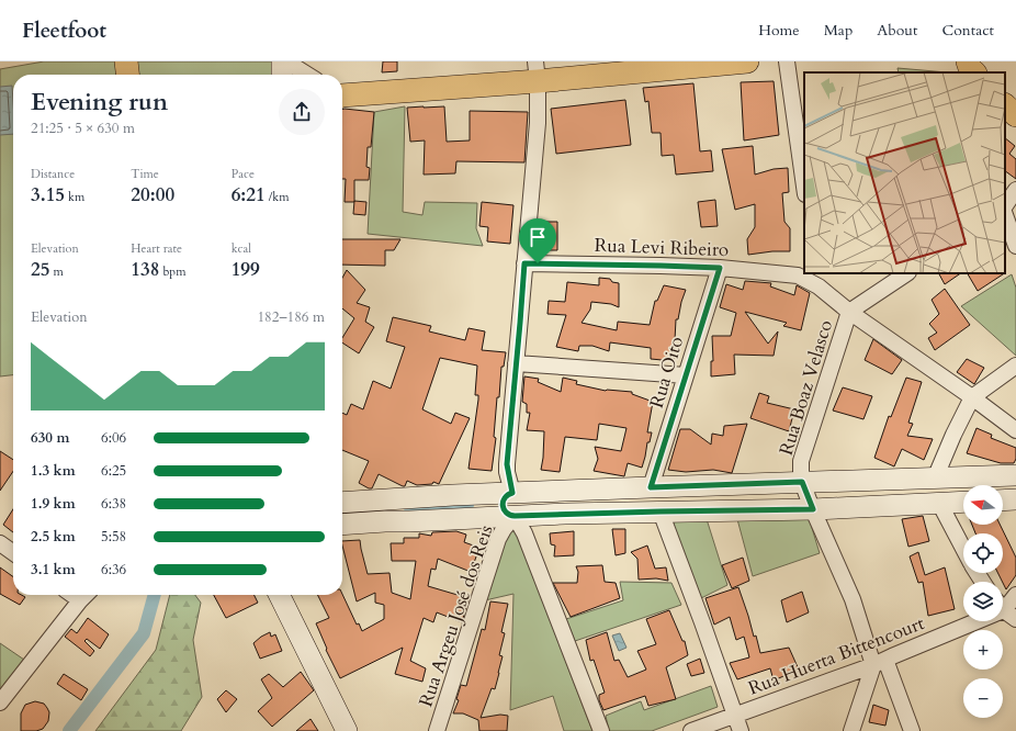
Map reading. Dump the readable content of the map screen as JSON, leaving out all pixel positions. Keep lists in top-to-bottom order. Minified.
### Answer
{"streets":{"street":["Rua Levi Ribeiro","Rua Oito","Rua Boaz Velasco","Rua Argeu José dos Reis","Rua Huerta Bittencourt"]},"crossings":[["Rua Levi Ribeiro","Rua Oito"],["Rua Levi Ribeiro","Rua Boaz Velasco"],["Rua Boaz Velasco","Rua Huerta Bittencourt"]],"north":"left","page":{"header":"Fleetfoot","nav":["Home","Map","About","Contact"],"heading":["Evening run","21:25 · 5 × 630 m"],"stats":[["Distance","3.15 km"],["Time","20:00"],["Pace","6:21 /km"],["Elevation","25 m"],["Heart rate","138 bpm"],["kcal","199"]],"chart":["Elevation","182–186 m"],"list":[{"name":"630 m","note":"6:06"},{"name":"1.3 km","note":"6:25"},{"name":"1.9 km","note":"6:38"},{"name":"2.5 km","note":"5:58"},{"name":"3.1 km","note":"6:36"}],"map_buttons":["+","−"]}}
